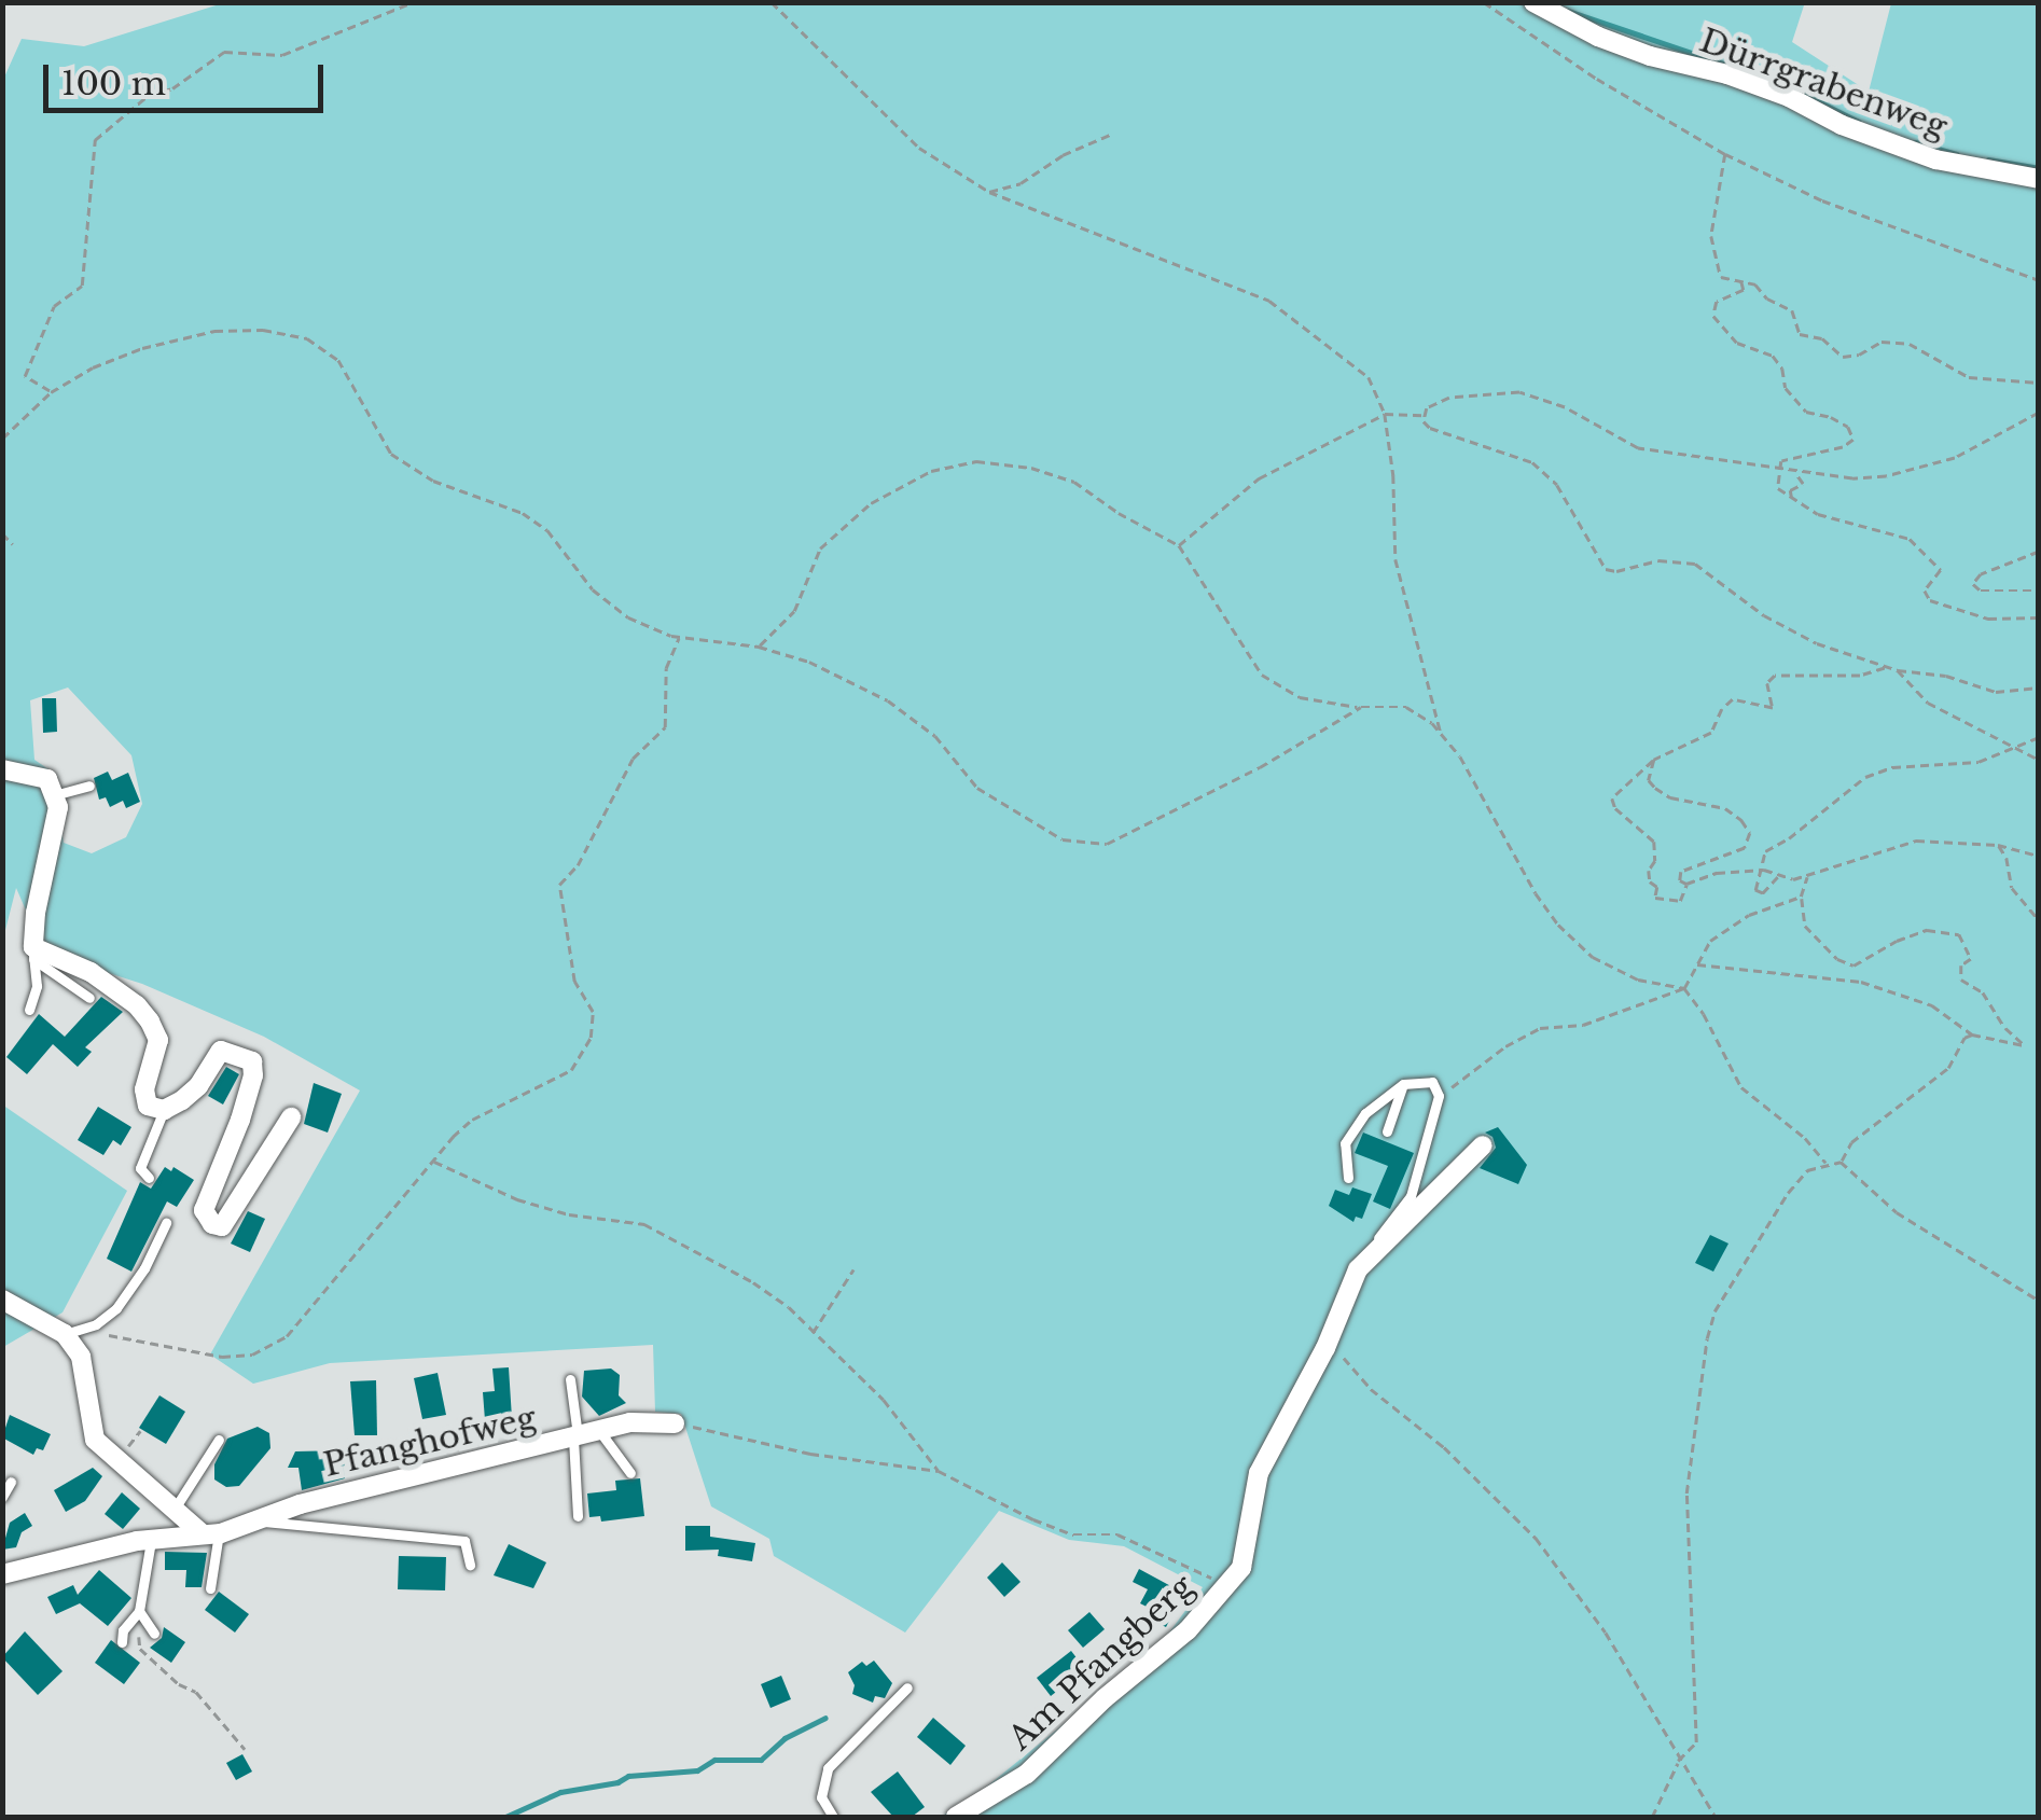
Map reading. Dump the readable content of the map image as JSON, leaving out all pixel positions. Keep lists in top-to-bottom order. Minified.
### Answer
{"streets":{"street":["Dürrgrabenweg","Pfanghofweg","Am Pfangberg"]},"scale_bar":"100 m"}
